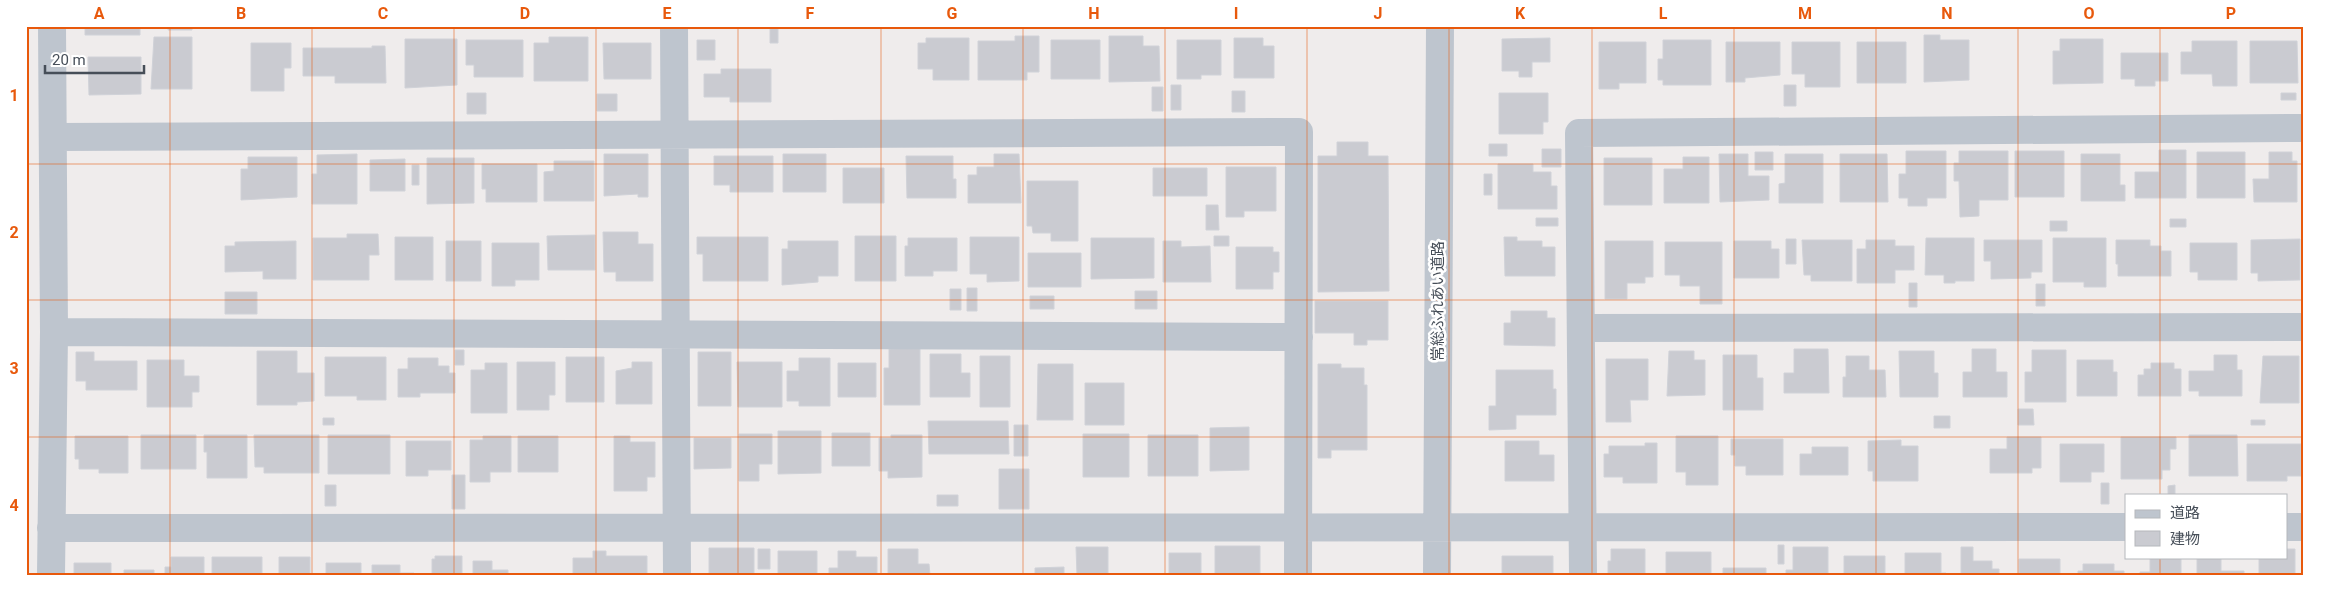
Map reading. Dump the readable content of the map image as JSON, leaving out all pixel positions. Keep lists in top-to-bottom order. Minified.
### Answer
{"streets":{"street":["常総ふれあい道路"]},"legend":["道路","建物"],"scale_bar":"20 m","grid":{"columns":["A","B","C","D","E","F","G","H","I","J","K","L","M","N","O","P"],"rows":["1","2","3","4"]}}
